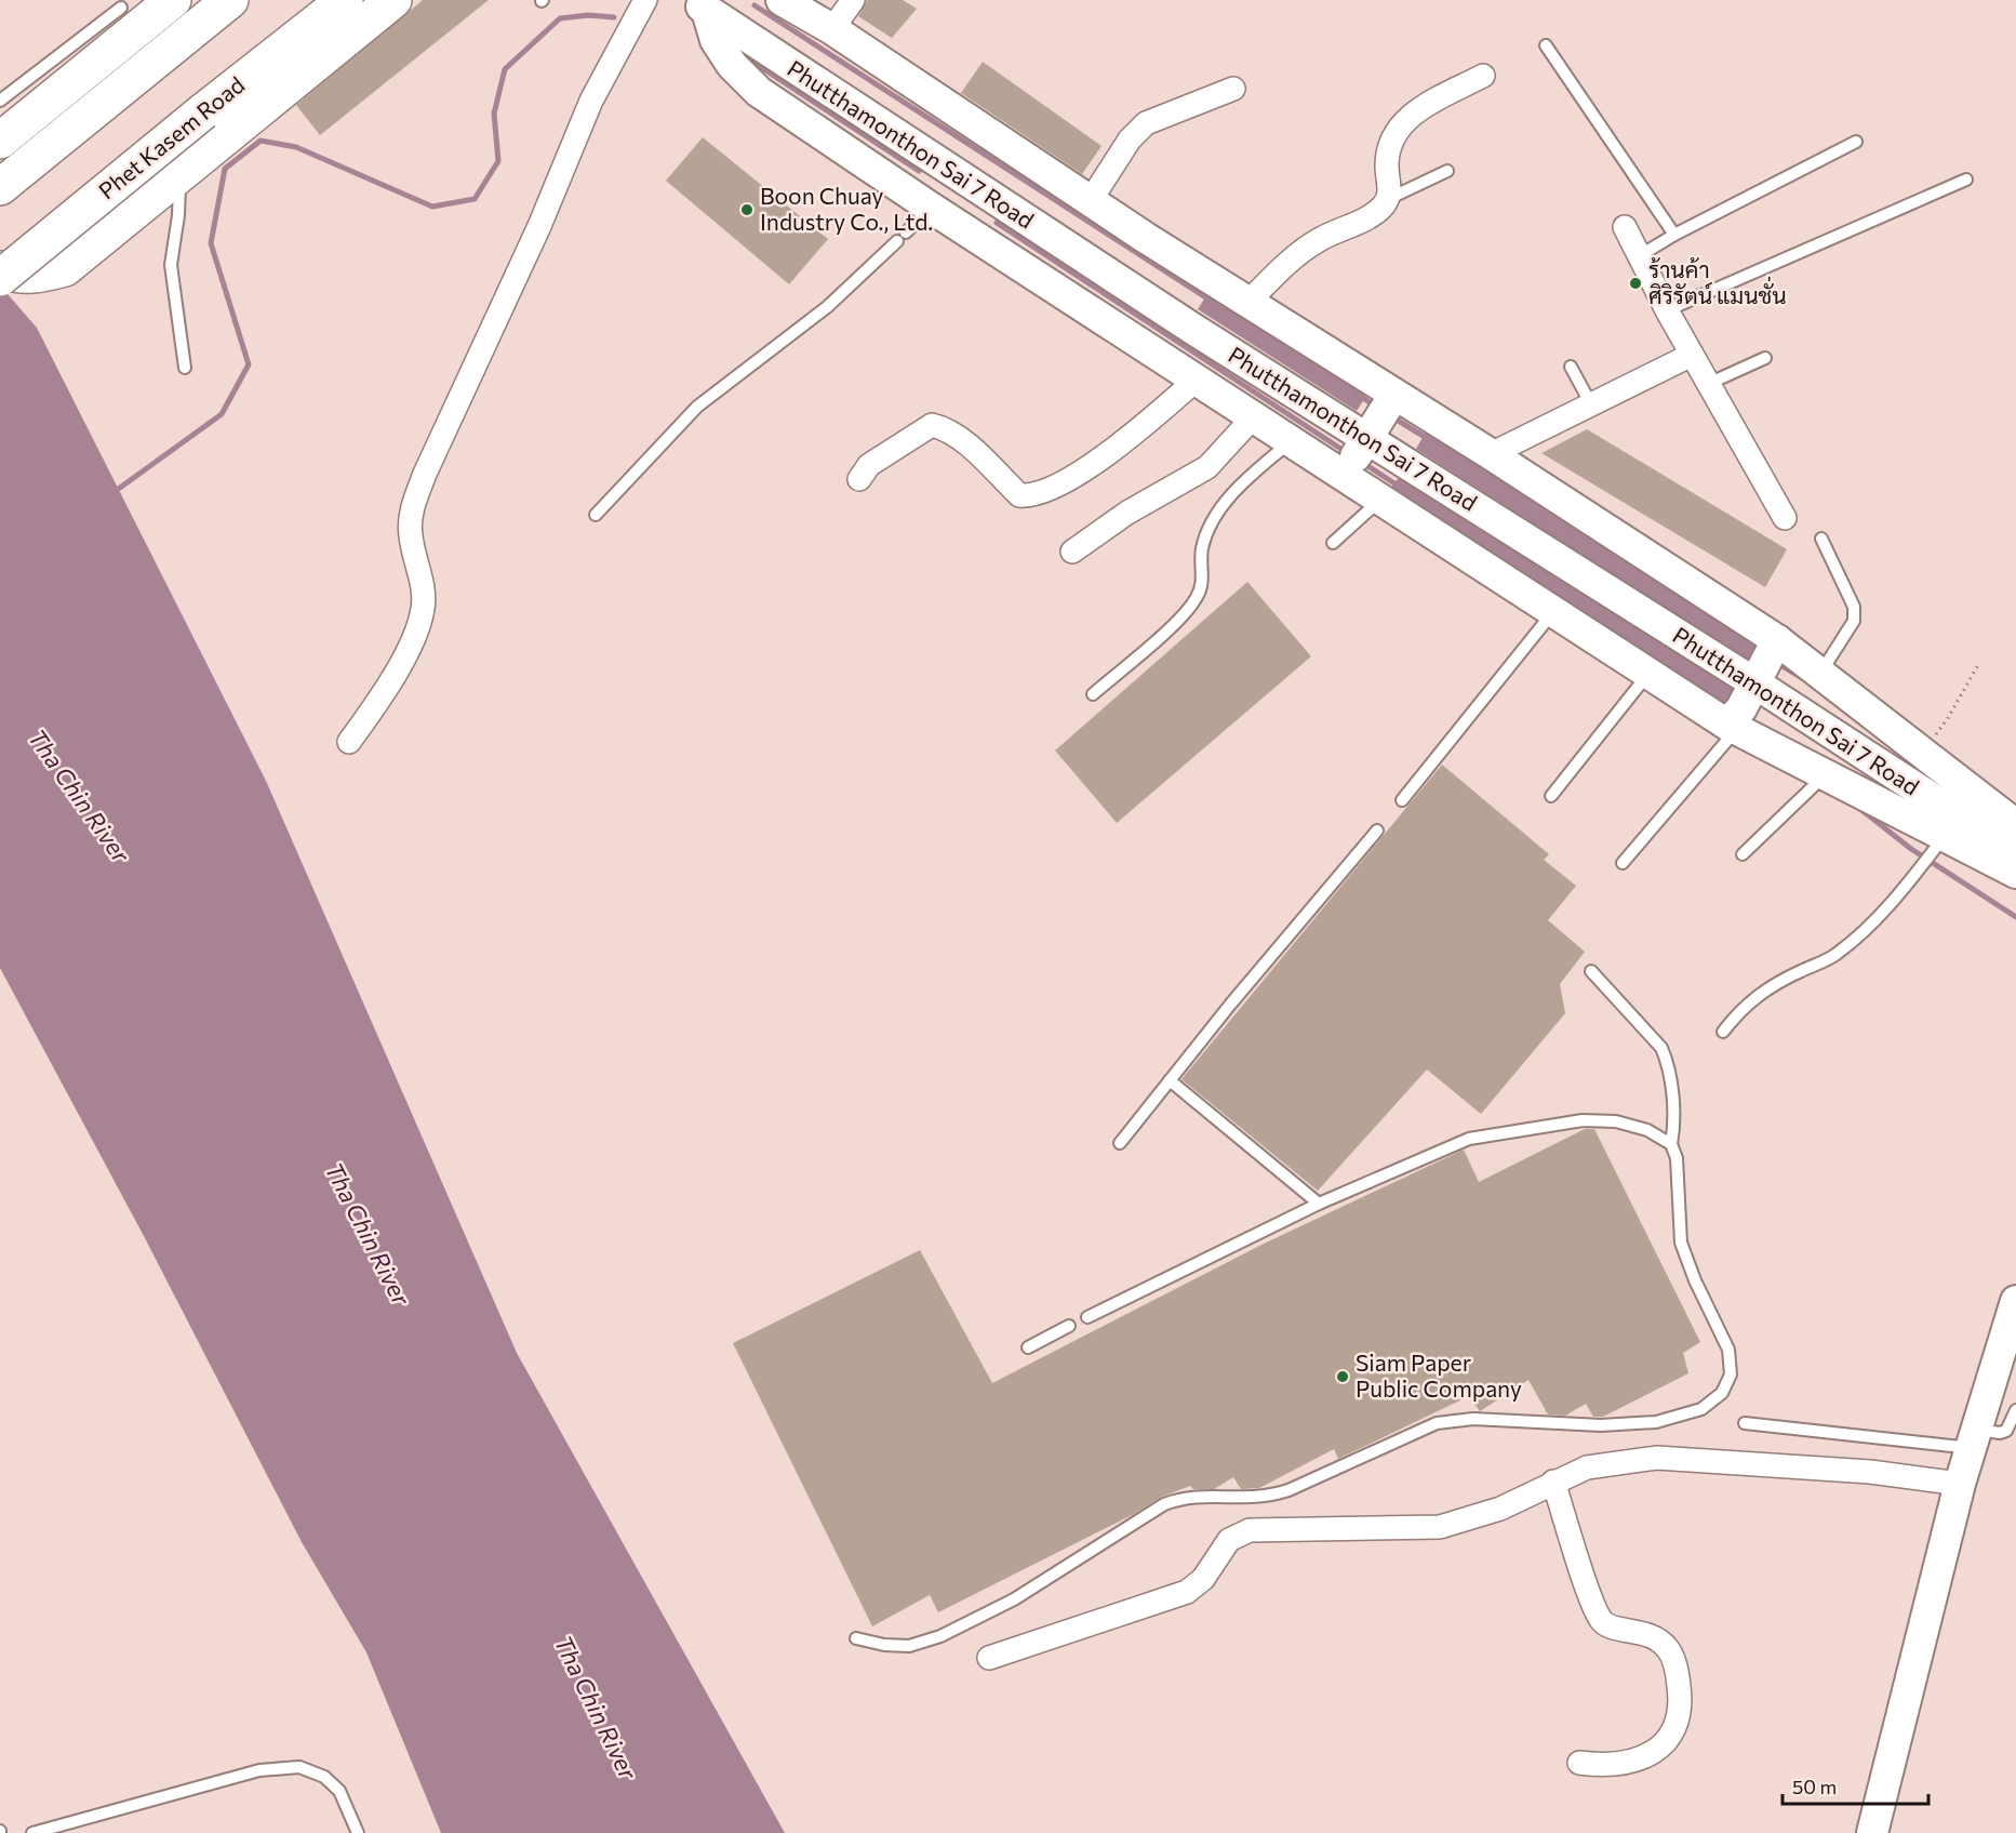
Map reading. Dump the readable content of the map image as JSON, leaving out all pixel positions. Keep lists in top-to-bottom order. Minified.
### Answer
{"streets":{"main road":["Phet Kasem Road","Phutthamonthon Sai 7 Road"]},"water":["Tha Chin River"],"places":["Boon Chuay Industry Co., Ltd.","ร้านค้า ศิริรัตน์ แมนชั่น","Siam Paper Public Company"],"scale_bar":"50 m"}
